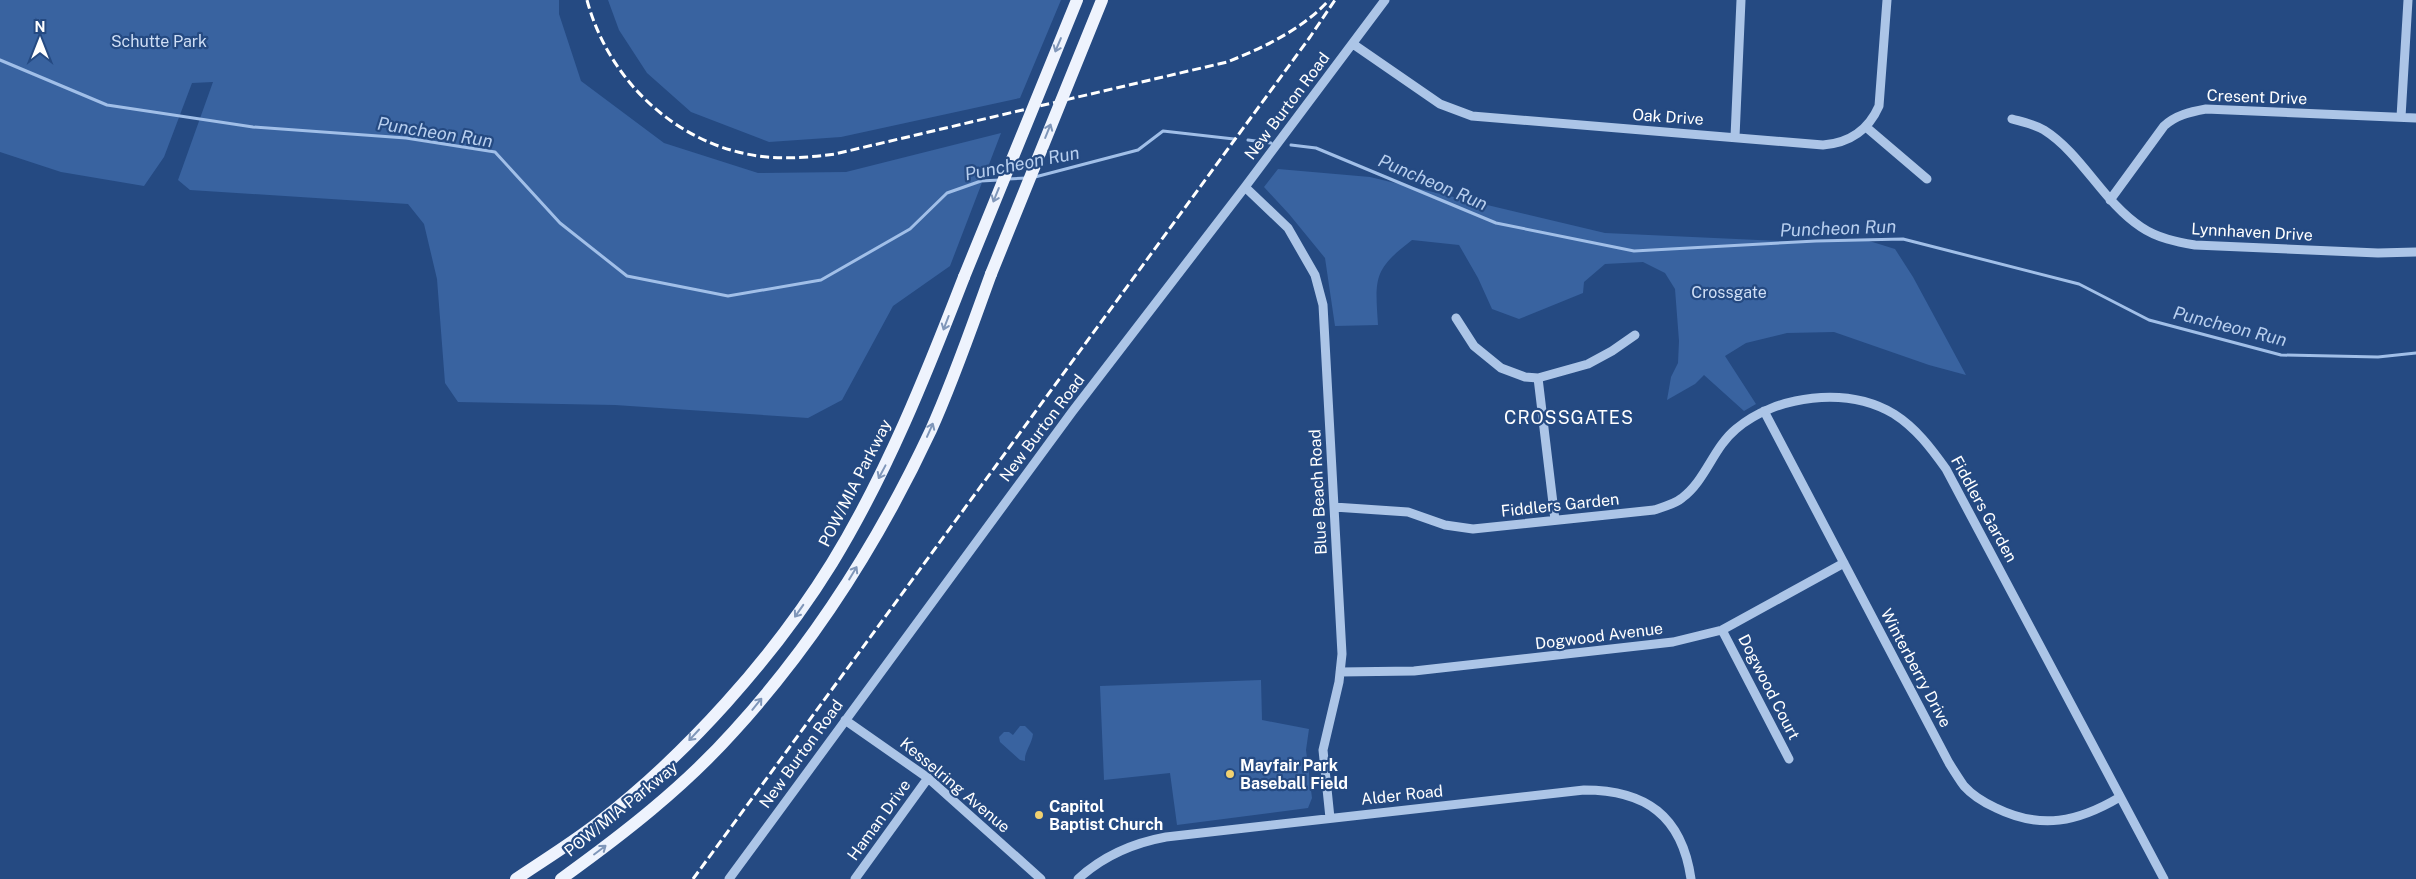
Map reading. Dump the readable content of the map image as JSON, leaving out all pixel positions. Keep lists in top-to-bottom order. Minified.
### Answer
{"streets":{"main road":["POW/MIA Parkway"],"street":["Cresent Drive","New Burton Road","Oak Drive","Lynnhaven Drive","Blue Beach Road","Fiddlers Garden","Dogwood Avenue","Winterberry Drive","Dogwood Court","Kesselring Avenue","Alder Road","Haman Drive"]},"crossings":[["Cresent Drive","Lynnhaven Drive"],["New Burton Road","Oak Drive"],["New Burton Road","Blue Beach Road"],["New Burton Road","Kesselring Avenue"],["Blue Beach Road","Fiddlers Garden"],["Blue Beach Road","Dogwood Avenue"],["Blue Beach Road","Alder Road"],["Fiddlers Garden","Winterberry Drive"],["Dogwood Avenue","Winterberry Drive"],["Dogwood Avenue","Dogwood Court"],["Kesselring Avenue","Haman Drive"]],"districts":["CROSSGATES"],"water":["Puncheon Run"],"parks":["Schutte Park","Crossgate"],"places":["Mayfair Park Baseball Field","Capitol Baptist Church"],"north":"top"}
